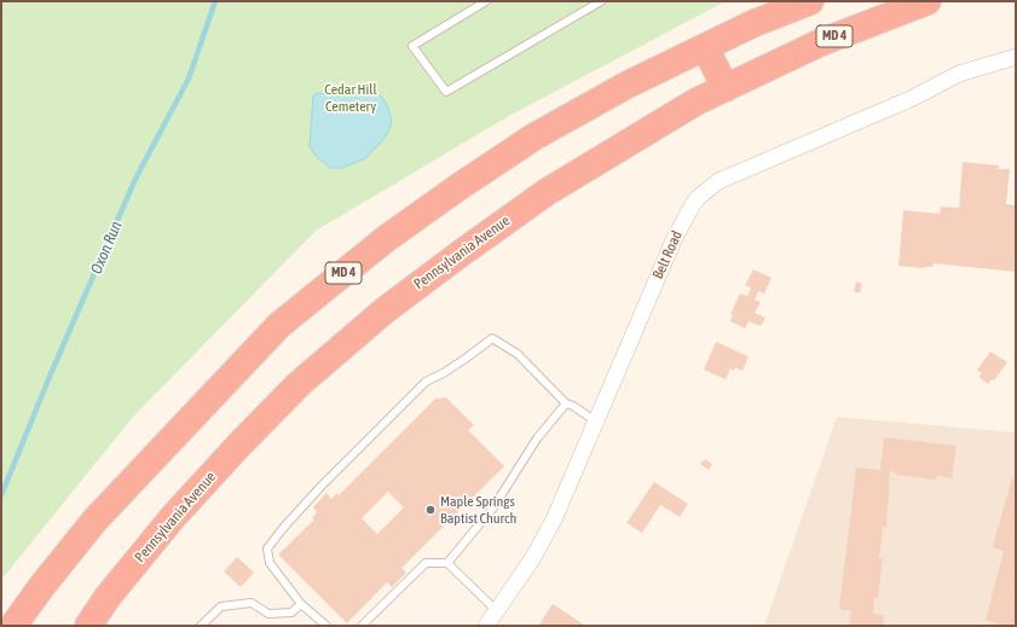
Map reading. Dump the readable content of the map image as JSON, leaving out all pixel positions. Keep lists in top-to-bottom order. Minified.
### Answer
{"streets":{"highway":["MD 4","Pennsylvania Avenue"],"street":["Belt Road"]},"water":["Oxon Run"],"parks":["Cedar Hill Cemetery"],"places":["Maple Springs Baptist Church"]}
